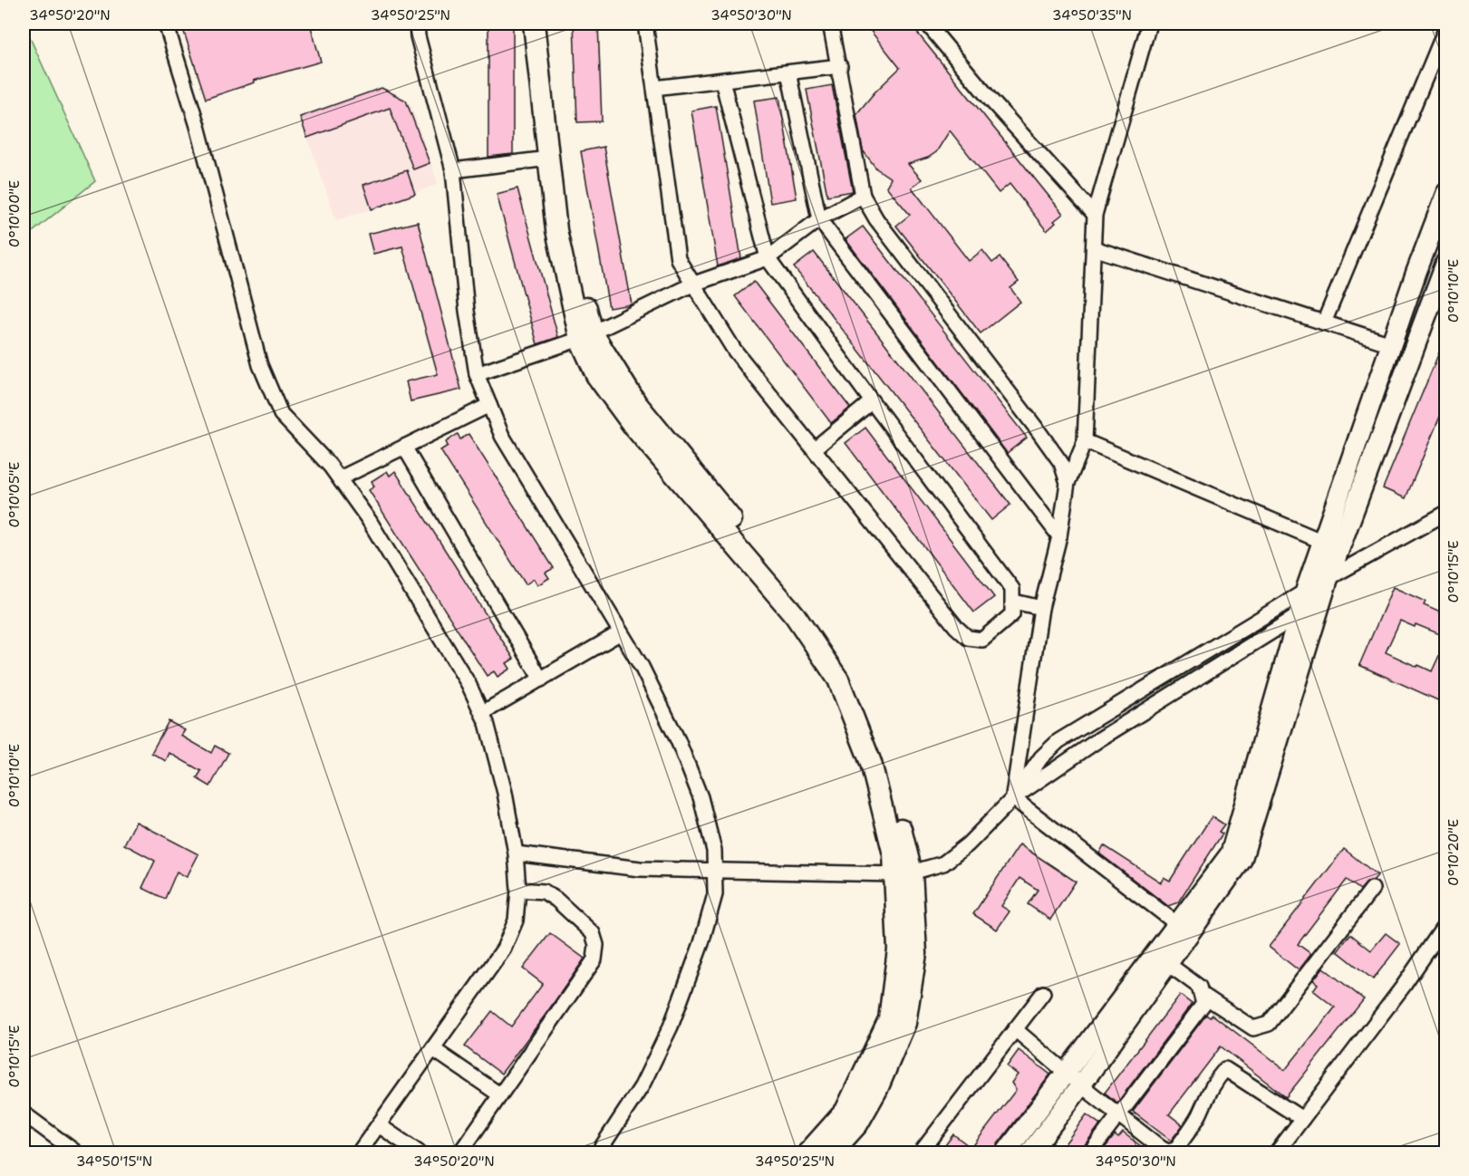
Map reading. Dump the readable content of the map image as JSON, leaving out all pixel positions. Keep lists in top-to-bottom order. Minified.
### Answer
{"coordinates":["34°50'20\"N","34°50'25\"N","34°50'30\"N","34°50'35\"N","0°10'00\"E","0°10'10\"E","0°10'05\"E","0°10'15\"E","0°10'20\"E","34°50'15\"N"]}
